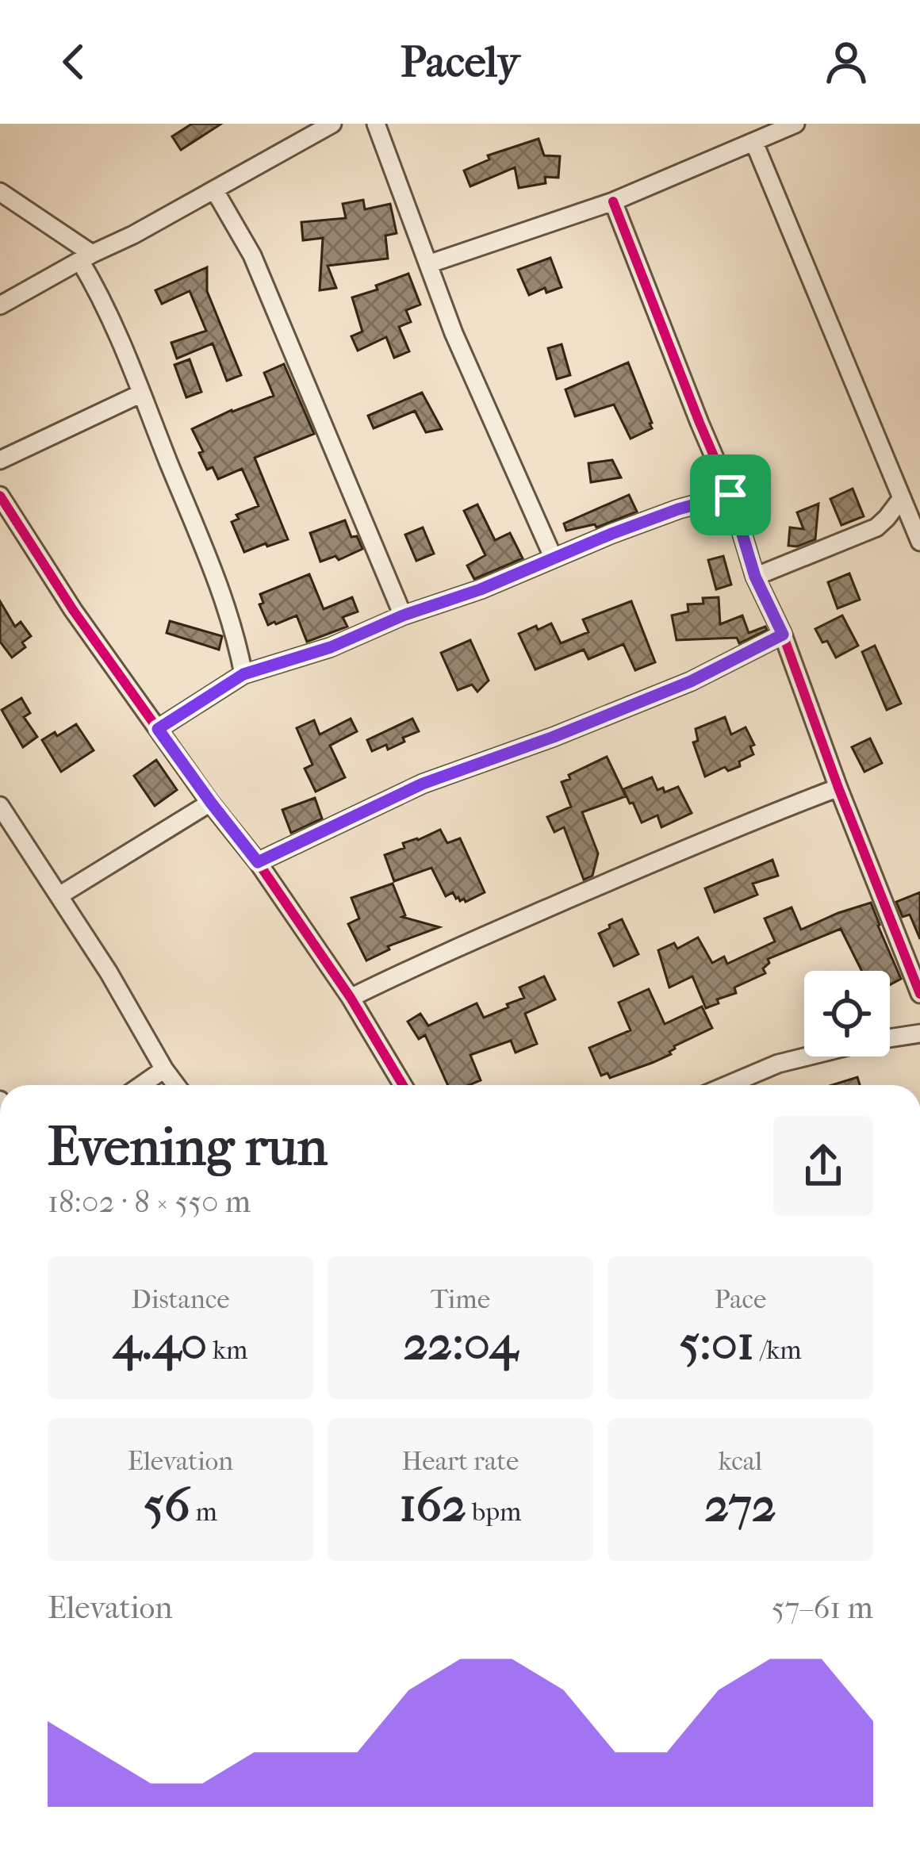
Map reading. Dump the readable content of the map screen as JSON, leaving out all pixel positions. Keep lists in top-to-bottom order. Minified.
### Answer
{"page":{"header":"Pacely","heading":["Evening run","18:02 · 8 × 550 m"],"stats":[["Distance","4.40 km"],["Time","22:04"],["Pace","5:01 /km"],["Elevation","56 m"],["Heart rate","162 bpm"],["kcal","272"]],"chart":["Elevation","57–61 m"]}}
